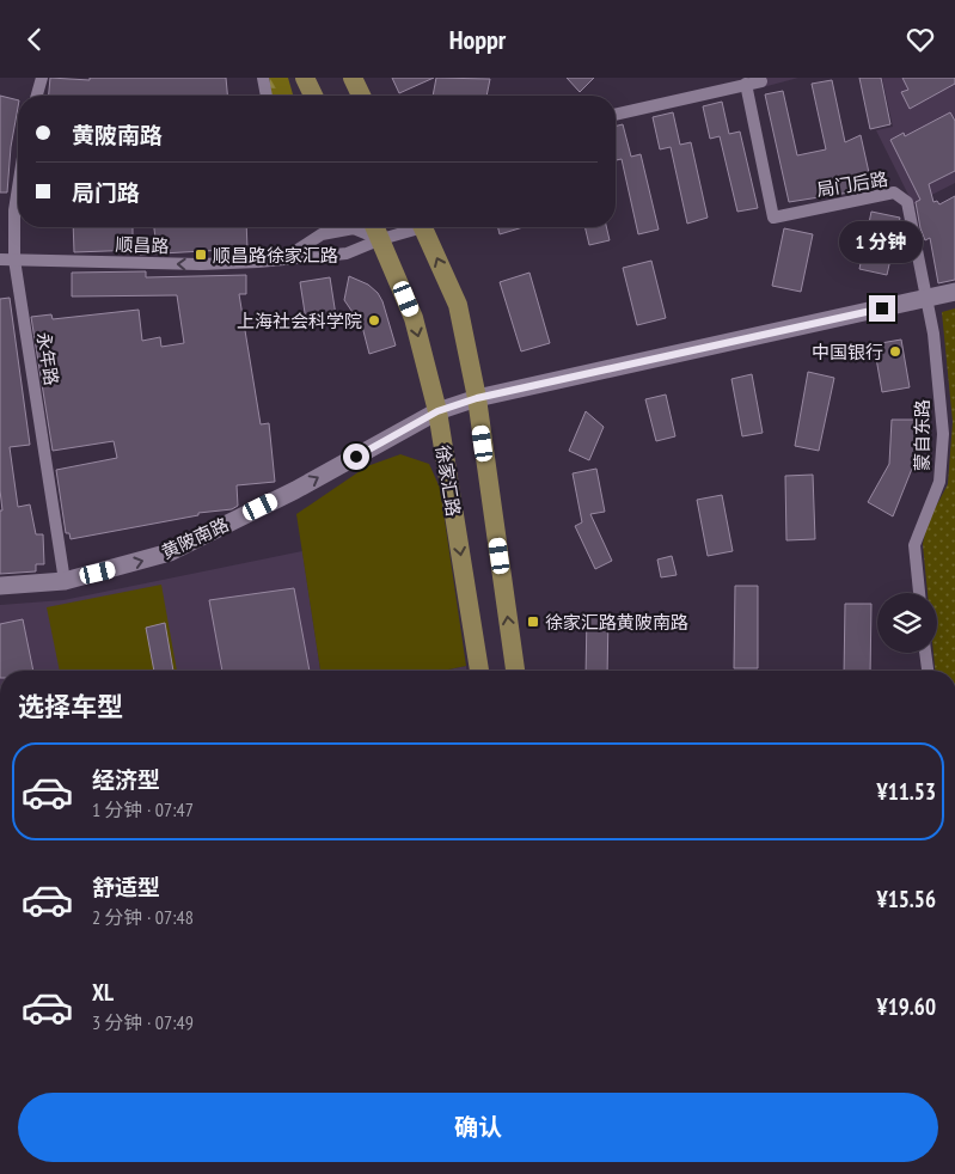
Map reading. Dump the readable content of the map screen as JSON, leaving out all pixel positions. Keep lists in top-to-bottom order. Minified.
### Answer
{"streets":{"main road":["徐家汇路"],"street":["局门后路","顺昌路","永年路","蒙自东路","黄陂南路"]},"crossings":[["局门后路","蒙自东路"],["局门后路","黄陂南路"],["顺昌路","永年路"],["顺昌路","徐家汇路"],["永年路","黄陂南路"],["蒙自东路","黄陂南路"],["徐家汇路","黄陂南路"]],"one_way":["顺昌路","黄陂南路"],"places":{"transit":["顺昌路徐家汇路","徐家汇路黄陂南路"],"other":["上海社会科学院","中国银行"]},"page":{"header":"Hoppr","banner":["黄陂南路","局门路"],"bubble":"1 分钟","heading":"选择车型","list":[{"name":"经济型","note":"1 分钟 · 07:47","value":"¥11.53"},{"name":"舒适型","note":"2 分钟 · 07:48","value":"¥15.56"},{"name":"XL","note":"3 分钟 · 07:49","value":"¥19.60"}],"buttons":"确认"}}
